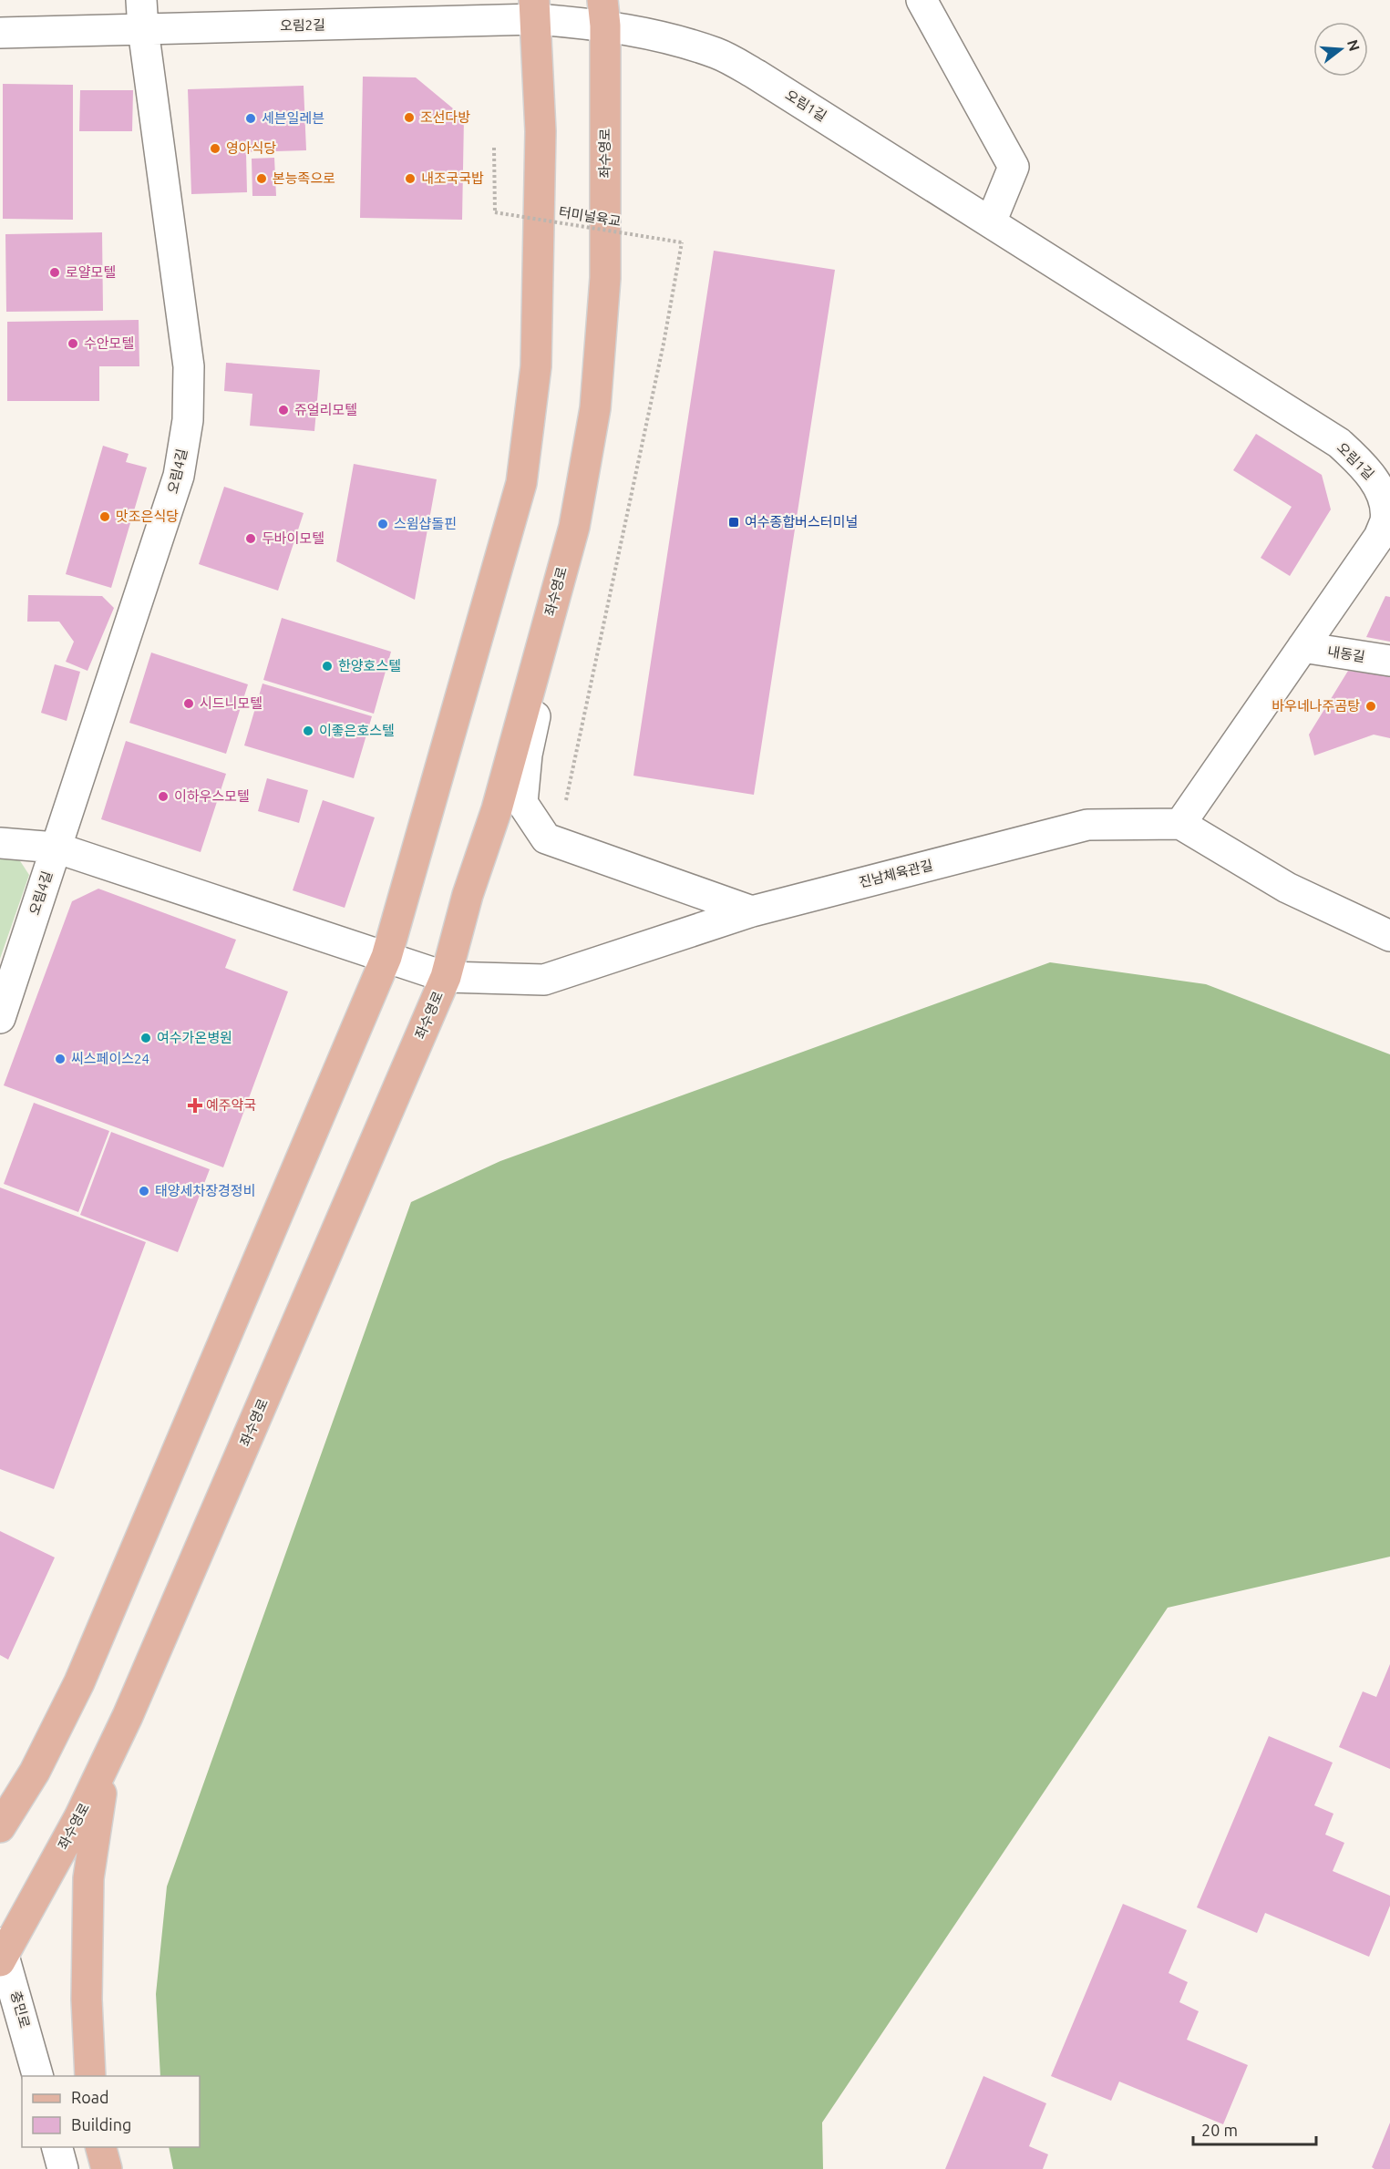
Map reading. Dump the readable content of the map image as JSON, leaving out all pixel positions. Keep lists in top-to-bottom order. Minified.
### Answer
{"streets":{"main road":["좌수영로"],"street":["오림2길","오림1길","오림4길","내동길","진남체육관길","충민로"],"path":["터미널육교"]},"crossings":[["오림2길","오림1길"],["오림2길","좌수영로"],["오림2길","오림4길"],["오림1길","좌수영로"],["오림1길","내동길"],["오림1길","진남체육관길"],["좌수영로","진남체육관길"],["좌수영로","충민로"],["오림4길","진남체육관길"]],"places":{"other":["조선다방","세븐일레븐","영아식당","본능족으로","내조국국밥","로얄모텔","수안모텔","쥬얼리모텔","맛조은식당","스윔샵돌핀","두바이모텔","한양호스텔","시드니모텔","바우네나주곰탕","이좋은호스텔","이하우스모텔","여수가온병원","씨스페이스24","태양세차장경정비"],"transit":["여수종합버스터미널"],"health":["예주약국"]},"legend":["Road","Building"],"scale_bar":"20 m","north":"right"}
